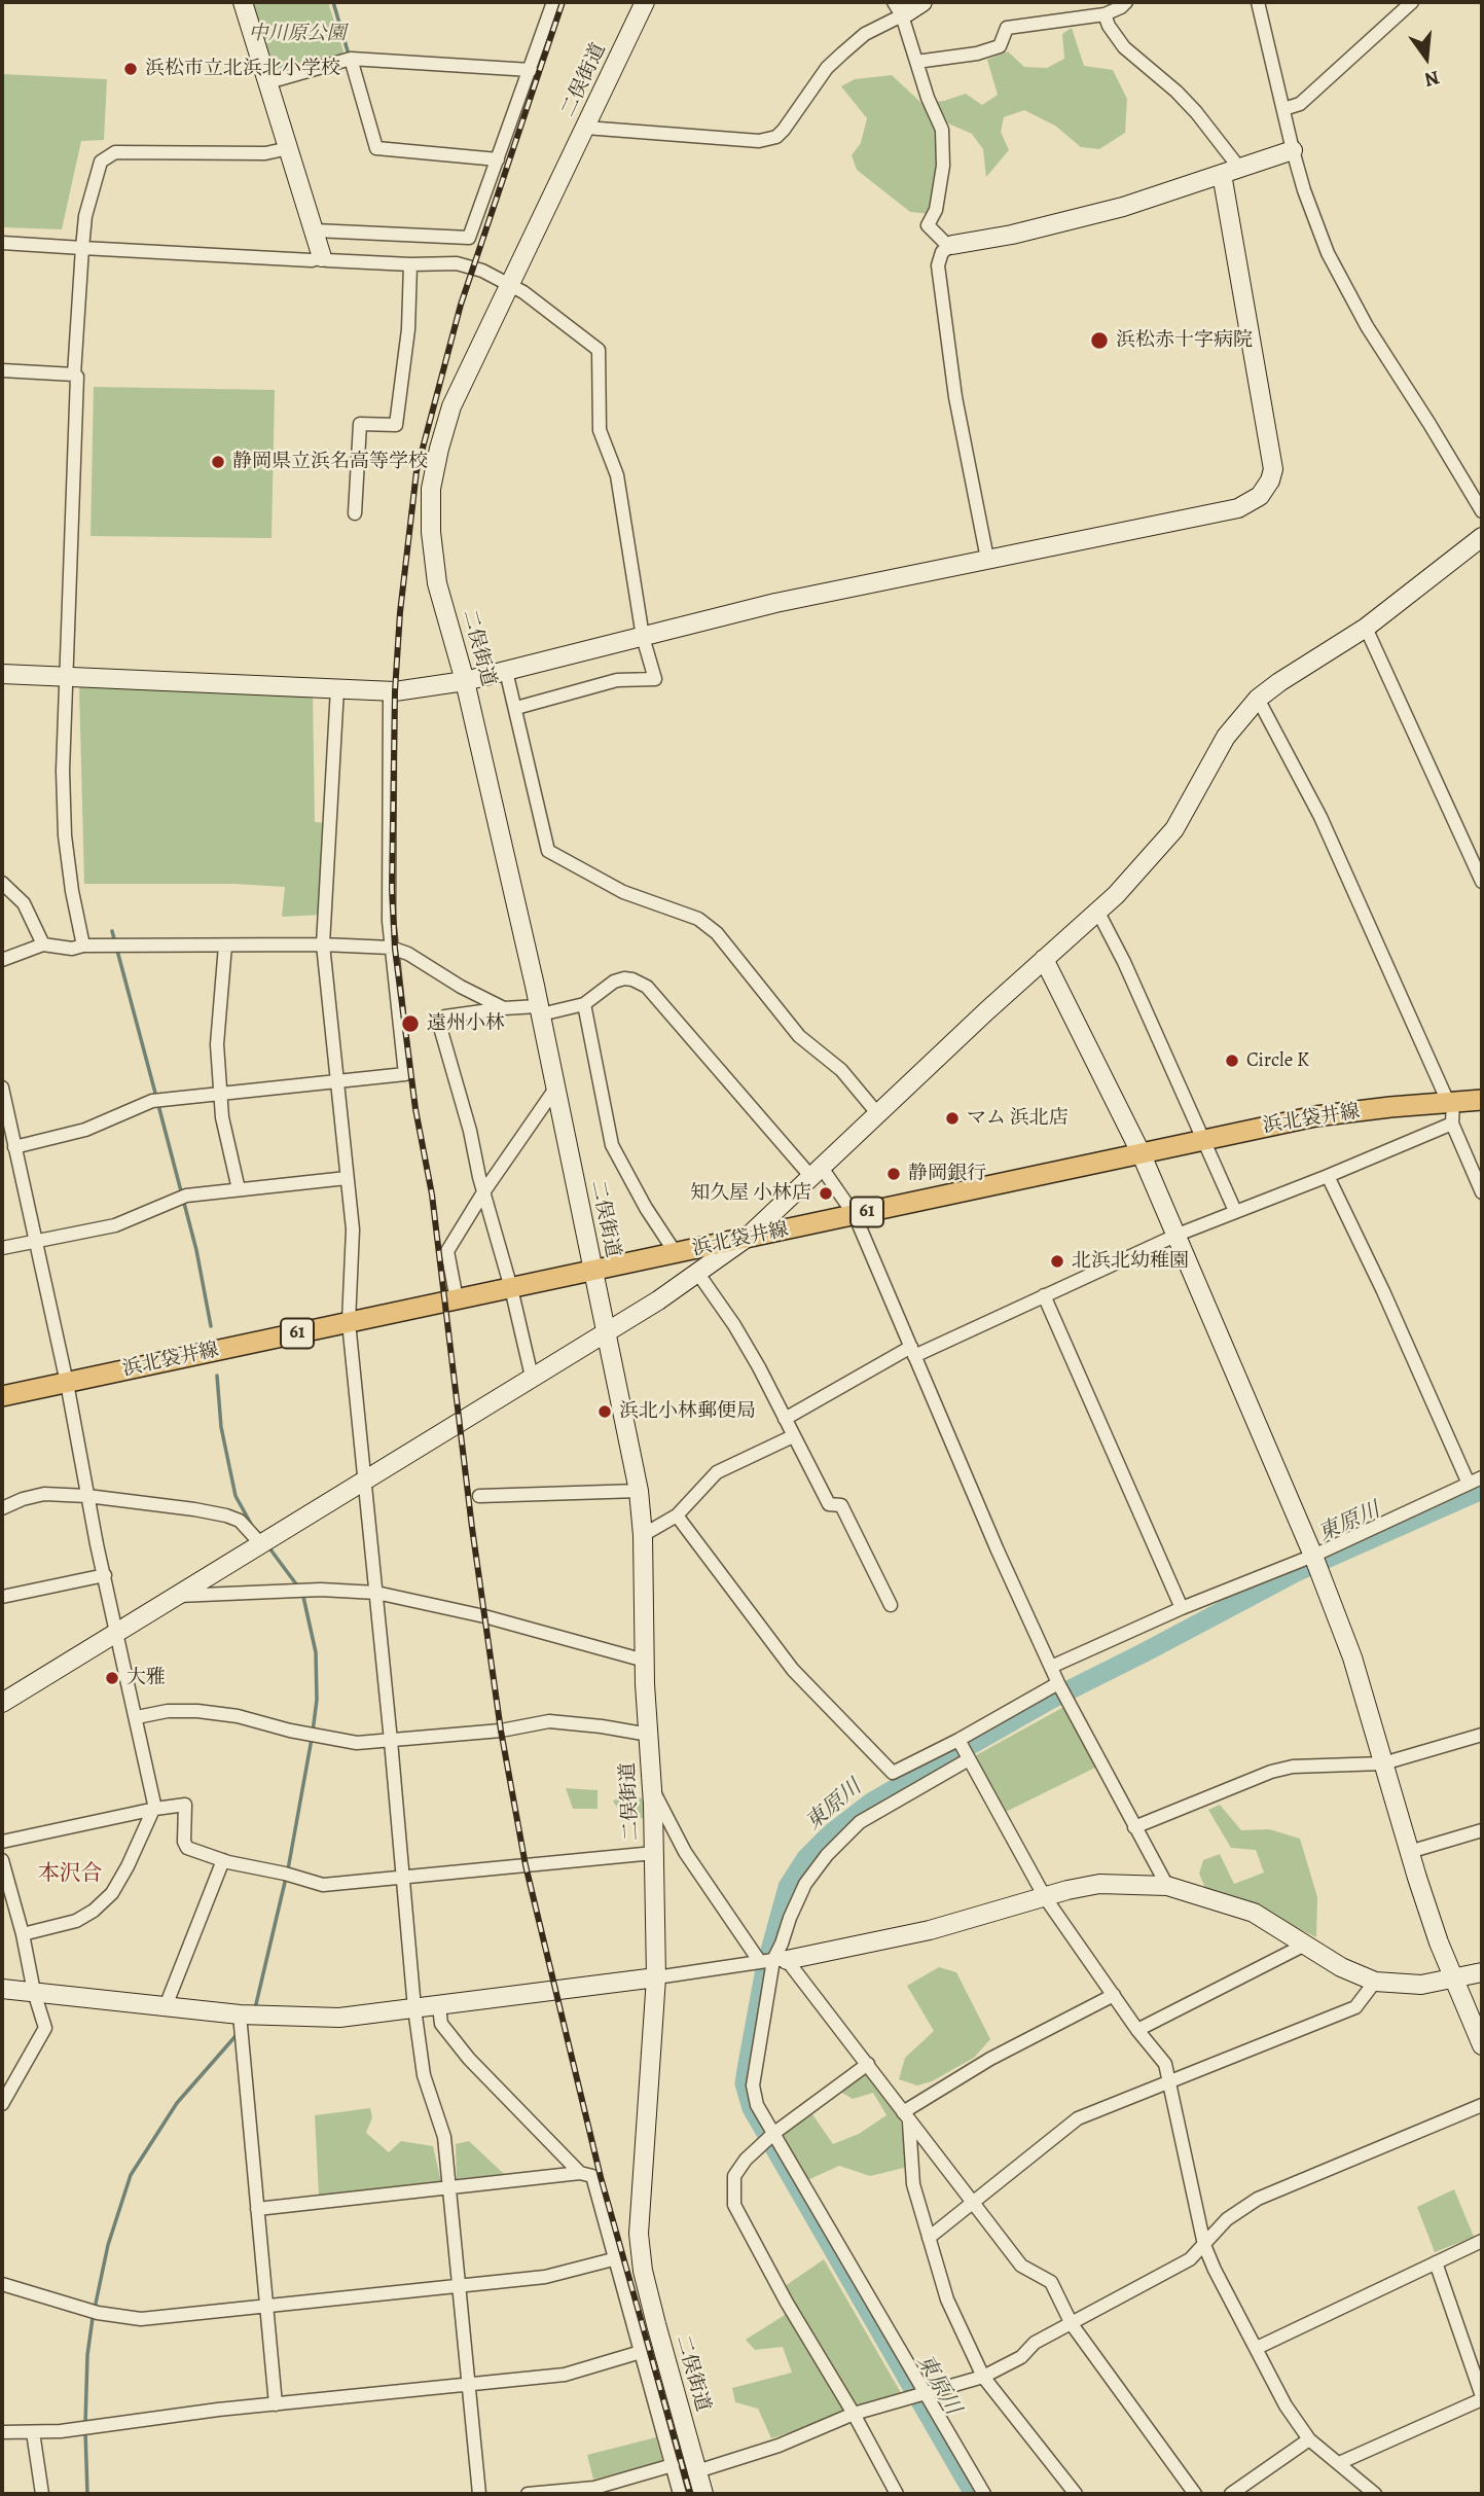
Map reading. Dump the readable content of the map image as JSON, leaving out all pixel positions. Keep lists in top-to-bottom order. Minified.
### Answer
{"streets":{"main road":["浜北袋井線","61"],"street":["二俣街道"]},"crossings":[["二俣街道","浜北袋井線"]],"districts":["本沢合"],"water":["東原川"],"parks":["中川原公園"],"places":["浜松市立北浜北小学校","浜松赤十字病院","静岡県立浜名高等学校","遠州小林","Circle K","マム 浜北店","静岡銀行","知久屋 小林店","北浜北幼稚園","浜北小林郵便局","大雅"],"north":"bottom"}
